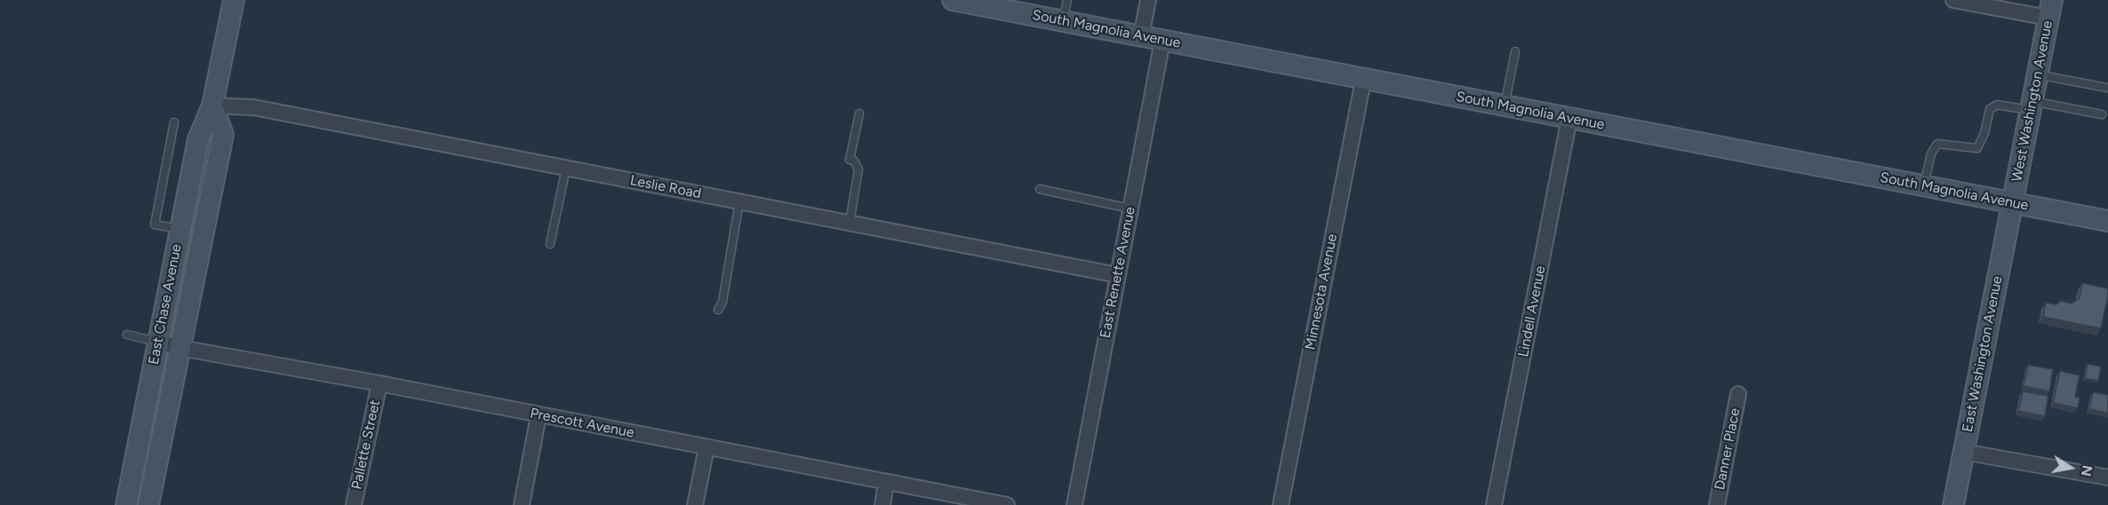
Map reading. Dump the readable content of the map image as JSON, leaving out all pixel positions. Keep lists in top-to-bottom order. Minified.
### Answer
{"streets":{"main road":["South Magnolia Avenue","West Washington Avenue","East Chase Avenue","East Washington Avenue"],"street":["Leslie Road","East Renette Avenue","Minnesota Avenue","Lindell Avenue","Prescott Avenue","Pallette Street","Danner Place"]},"crossings":[["South Magnolia Avenue","West Washington Avenue"],["South Magnolia Avenue","East Renette Avenue"],["South Magnolia Avenue","Minnesota Avenue"],["South Magnolia Avenue","Lindell Avenue"],["South Magnolia Avenue","East Washington Avenue"],["West Washington Avenue","East Washington Avenue"],["Leslie Road","East Renette Avenue"],["Leslie Road","East Chase Avenue"],["East Chase Avenue","Prescott Avenue"],["Prescott Avenue","Pallette Street"]],"north":"right"}
